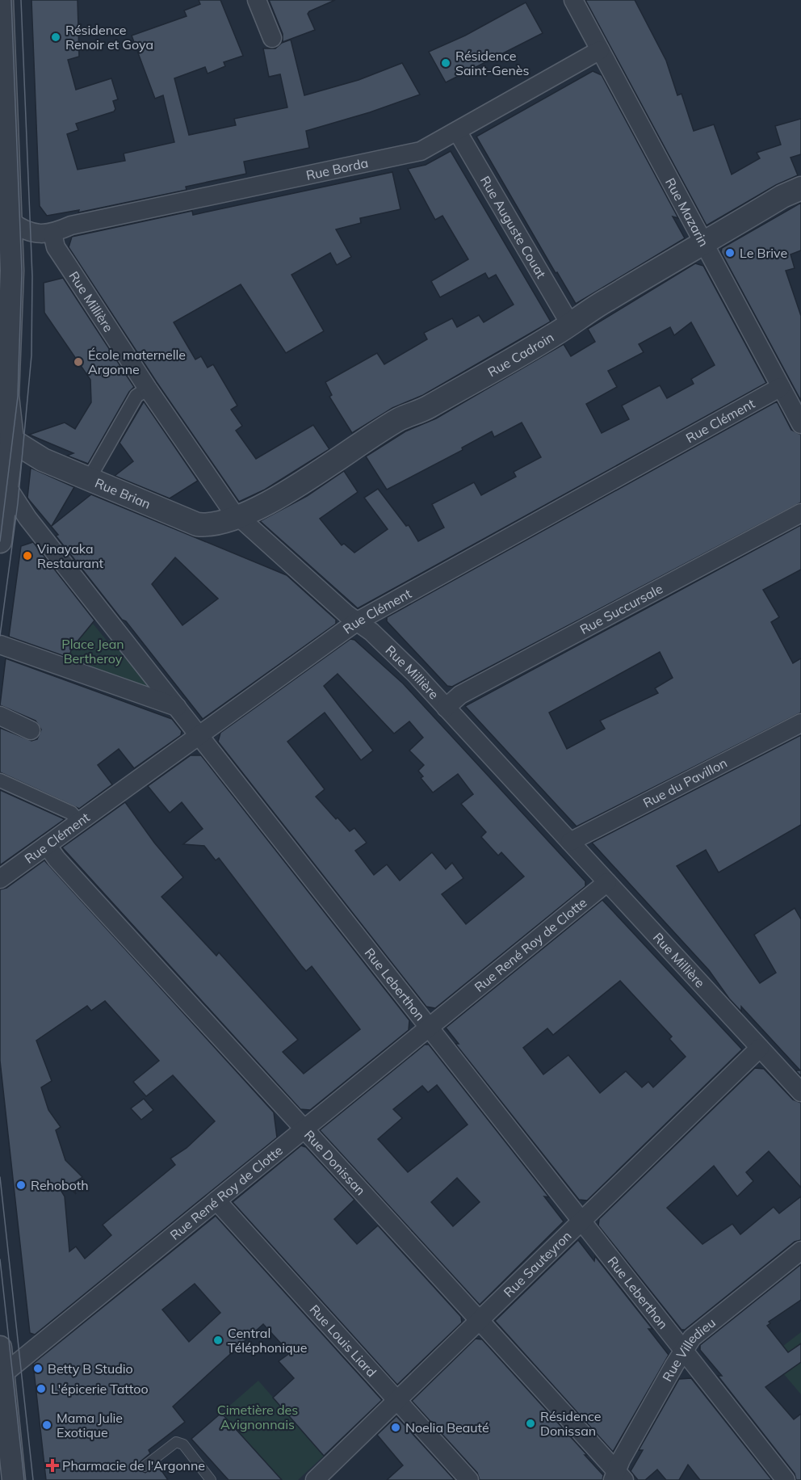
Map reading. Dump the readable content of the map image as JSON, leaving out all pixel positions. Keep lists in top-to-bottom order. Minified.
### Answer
{"streets":{"street":["Rue Borda","Rue Mazarin","Rue Auguste Couat","Rue Millière","Rue Cadroin","Rue Clément","Rue Brian","Rue Succursale","Rue du Pavillon","Rue René Roy de Clotte","Rue Leberthon","Rue Donissan","Rue Sauteyron","Rue Louis Liard","Rue Villedieu"]},"crossings":[["Rue Borda","Rue Mazarin"],["Rue Borda","Rue Auguste Couat"],["Rue Borda","Rue Millière"],["Rue Mazarin","Rue Cadroin"],["Rue Mazarin","Rue Clément"],["Rue Auguste Couat","Rue Cadroin"],["Rue Millière","Rue Cadroin"],["Rue Millière","Rue Clément"],["Rue Millière","Rue Brian"],["Rue Millière","Rue Succursale"],["Rue Millière","Rue du Pavillon"],["Rue Millière","Rue René Roy de Clotte"],["Rue Millière","Rue Sauteyron"],["Rue Cadroin","Rue Brian"],["Rue Clément","Rue Leberthon"],["Rue Clément","Rue Donissan"],["Rue René Roy de Clotte","Rue Leberthon"],["Rue René Roy de Clotte","Rue Donissan"],["Rue René Roy de Clotte","Rue Louis Liard"],["Rue Leberthon","Rue Sauteyron"],["Rue Leberthon","Rue Villedieu"],["Rue Donissan","Rue Sauteyron"],["Rue Donissan","Rue Villedieu"],["Rue Sauteyron","Rue Louis Liard"]],"parks":["Place Jean Bertheroy","Cimetière des Avignonnais"],"places":{"other":["Résidence Renoir et Goya","Résidence Saint-Genès","Le Brive","École maternelle Argonne","Vinayaka Restaurant","Rehoboth","Central Téléphonique","Betty B Studio","L'épicerie Tattoo","Résidence Donissan","Mama Julie Exotique","Noelia Beauté"],"health":["Pharmacie de l'Argonne"]}}
